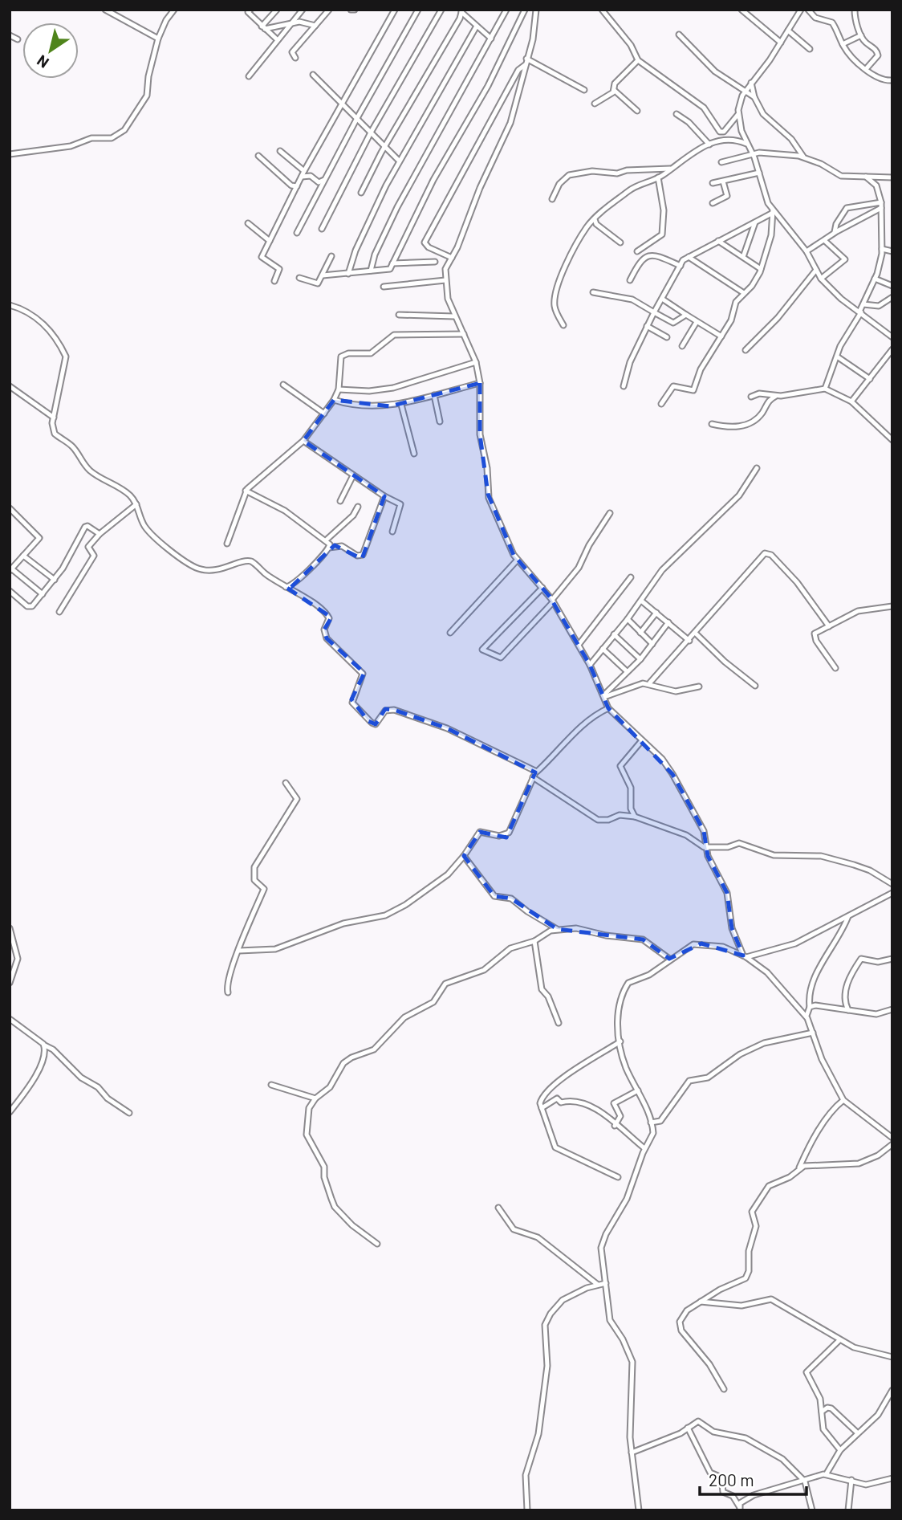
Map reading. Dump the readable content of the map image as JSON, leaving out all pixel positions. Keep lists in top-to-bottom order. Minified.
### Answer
{"scale_bar":"200 m","north":"bottom left"}
